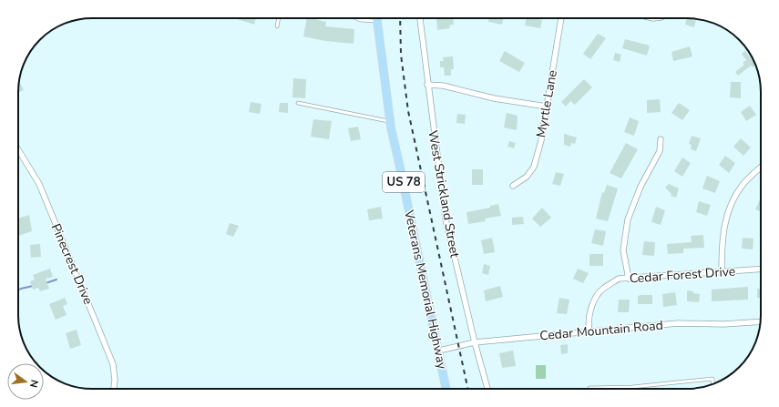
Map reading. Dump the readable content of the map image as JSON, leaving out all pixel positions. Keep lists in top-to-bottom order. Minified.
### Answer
{"streets":{"main road":["US 78","Veterans Memorial Highway"],"street":["Myrtle Lane","West Strickland Street","Pinecrest Drive","Cedar Forest Drive","Cedar Mountain Road"]},"crossings":[["West Strickland Street","Cedar Mountain Road"],["Cedar Forest Drive","Cedar Mountain Road"],["Veterans Memorial Highway","Cedar Mountain Road"]],"north":"right"}
